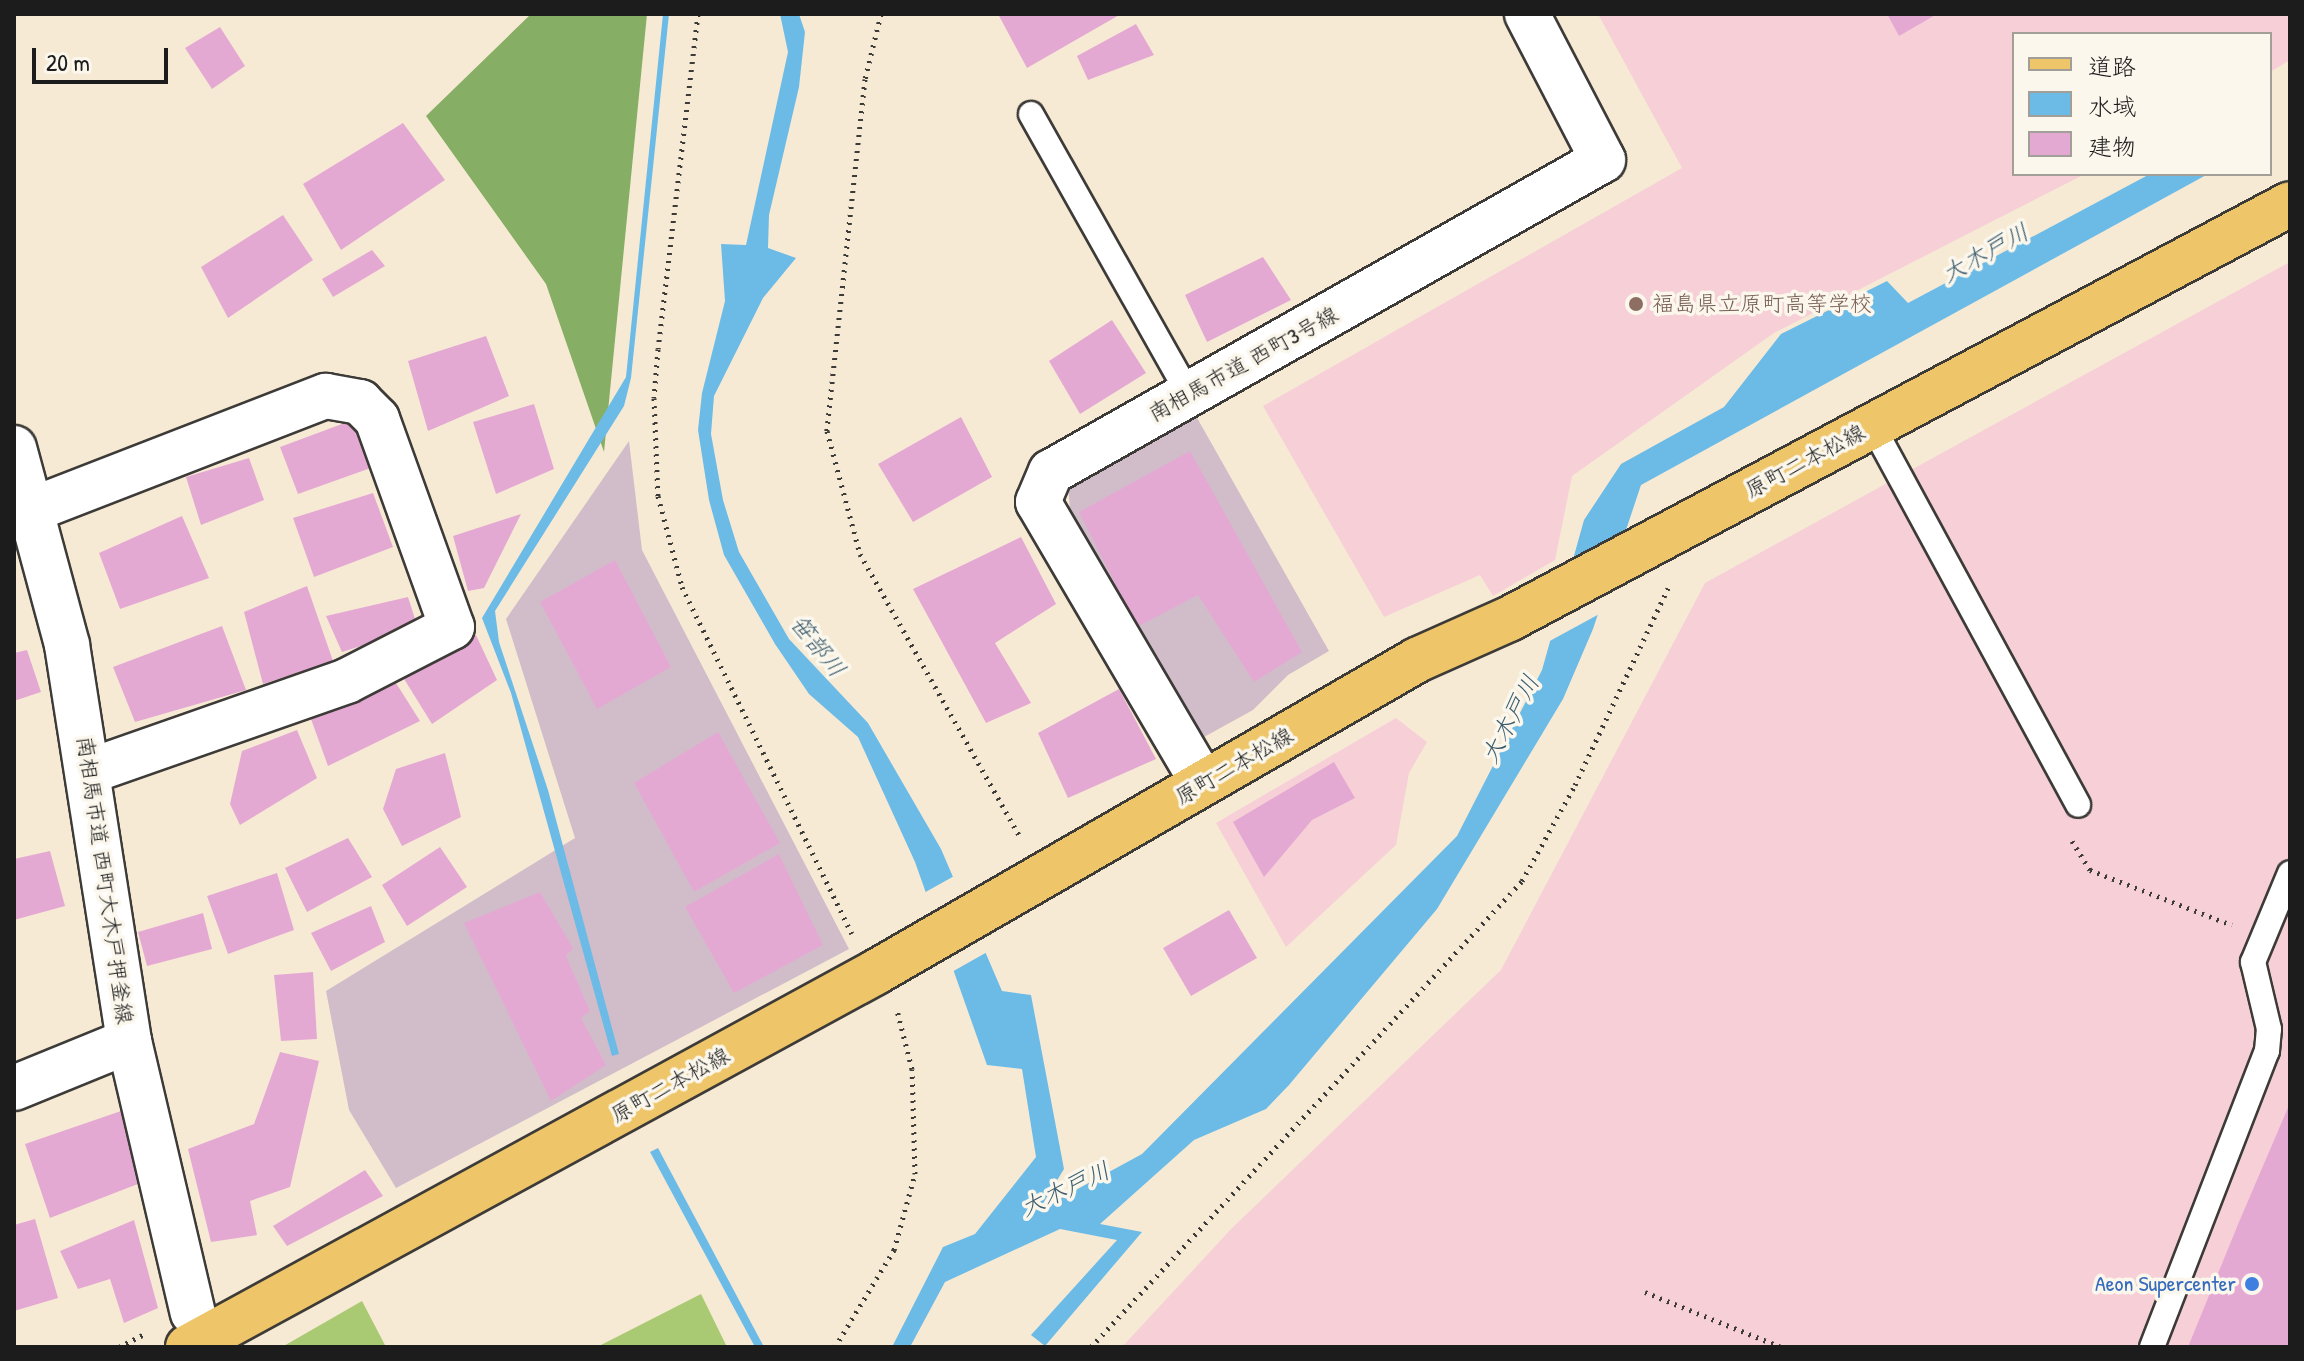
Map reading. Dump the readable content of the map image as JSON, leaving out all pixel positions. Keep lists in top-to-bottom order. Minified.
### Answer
{"streets":{"main road":["原町二本松線"],"street":["南相馬市道 西町3号線","南相馬市道 西町大木戸押釜線"]},"crossings":[["南相馬市道 西町3号線","原町二本松線"],["原町二本松線","南相馬市道 西町大木戸押釜線"]],"water":["大木戸川","笹部川"],"places":["福島県立原町高等学校","Aeon Supercenter"],"legend":["道路","水域","建物"],"scale_bar":"20 m"}
